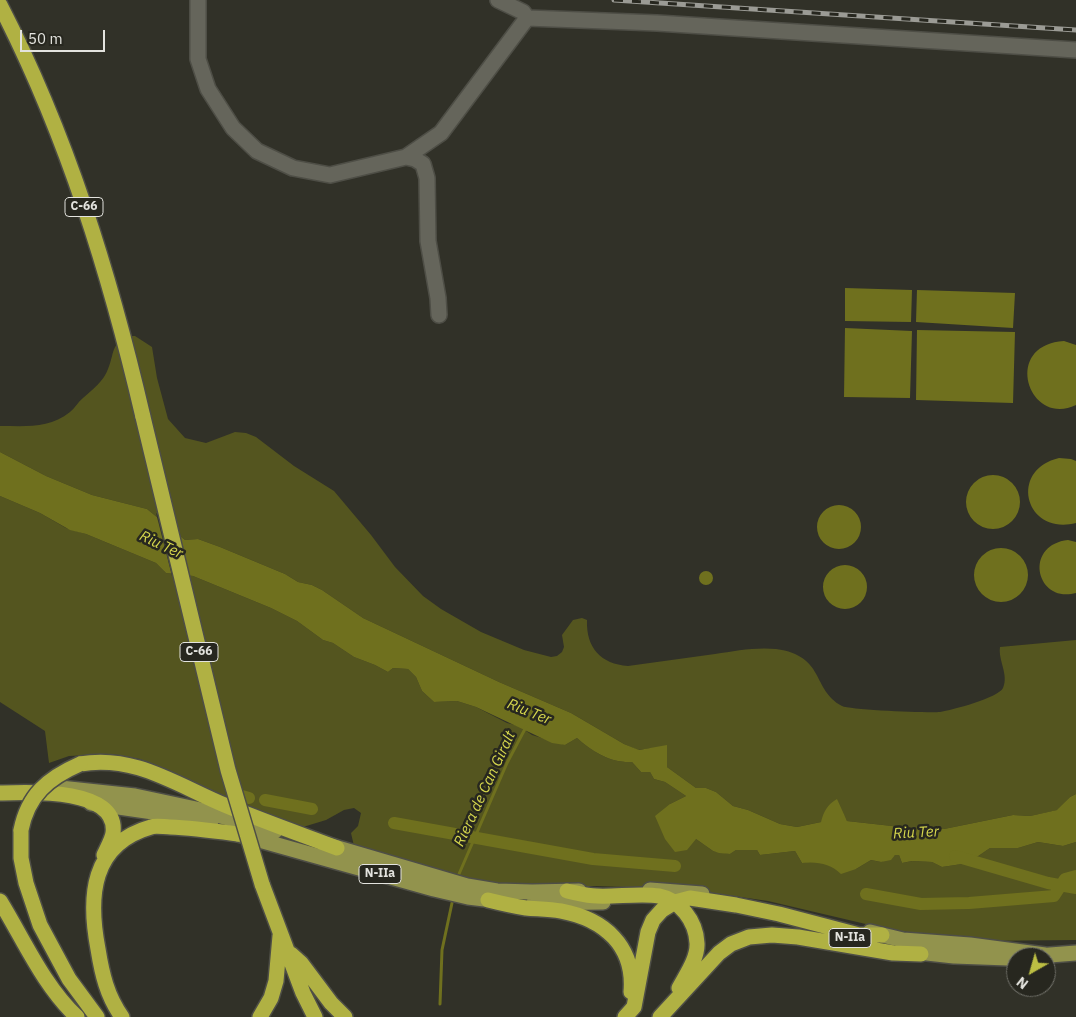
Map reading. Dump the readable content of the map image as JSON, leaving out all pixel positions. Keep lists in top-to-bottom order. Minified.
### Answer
{"streets":{"highway":["C-66"],"main road":["N-IIa"]},"water":["Riu Ter","Riera de Can Giralt"],"scale_bar":"50 m","north":"bottom left"}
